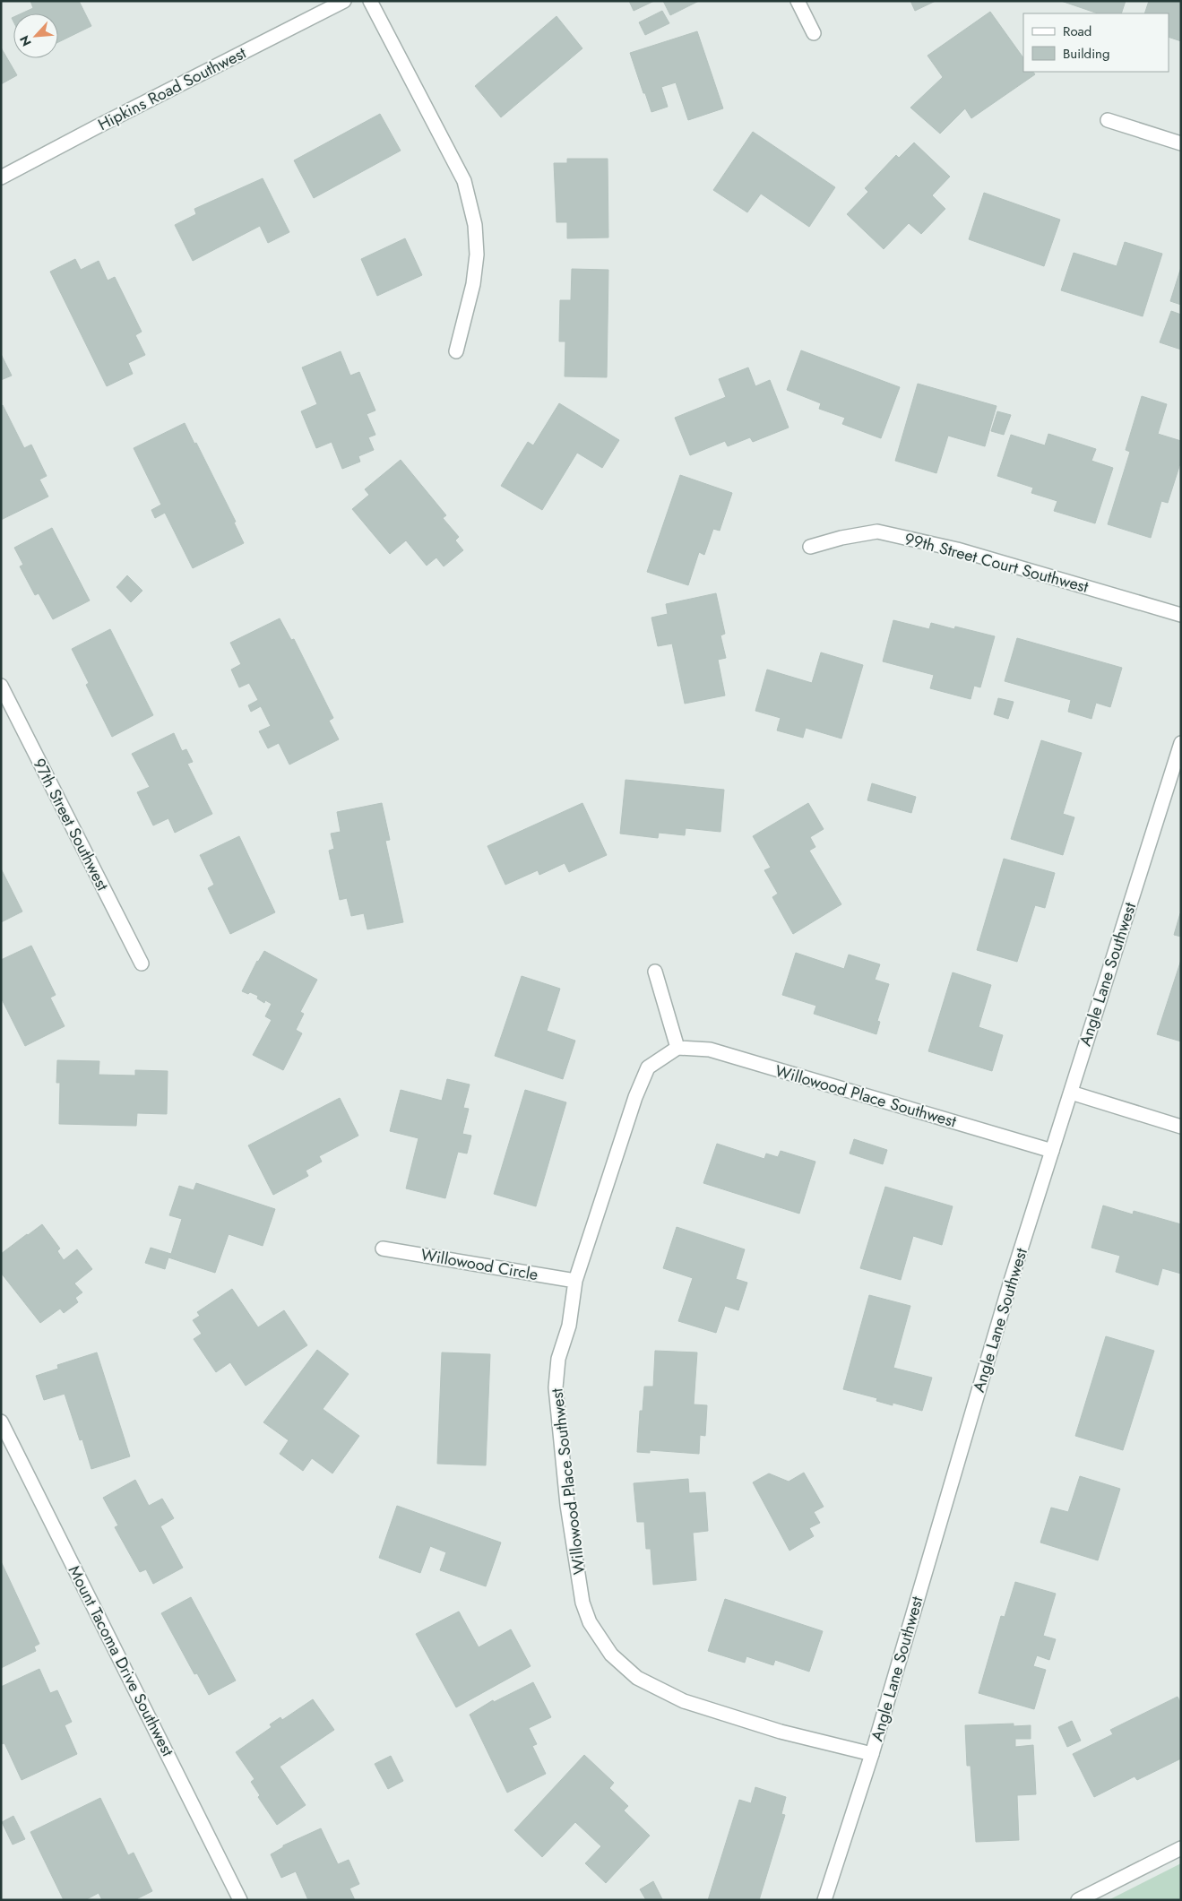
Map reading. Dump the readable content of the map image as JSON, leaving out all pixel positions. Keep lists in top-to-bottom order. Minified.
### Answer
{"streets":{"street":["Hipkins Road Southwest","99th Street Court Southwest","97th Street Southwest","Angle Lane Southwest","Willowood Place Southwest","Willowood Circle","Mount Tacoma Drive Southwest"]},"crossings":[["Angle Lane Southwest","Willowood Place Southwest"],["Willowood Place Southwest","Willowood Circle"]],"legend":["Road","Building"],"north":"bottom left"}
